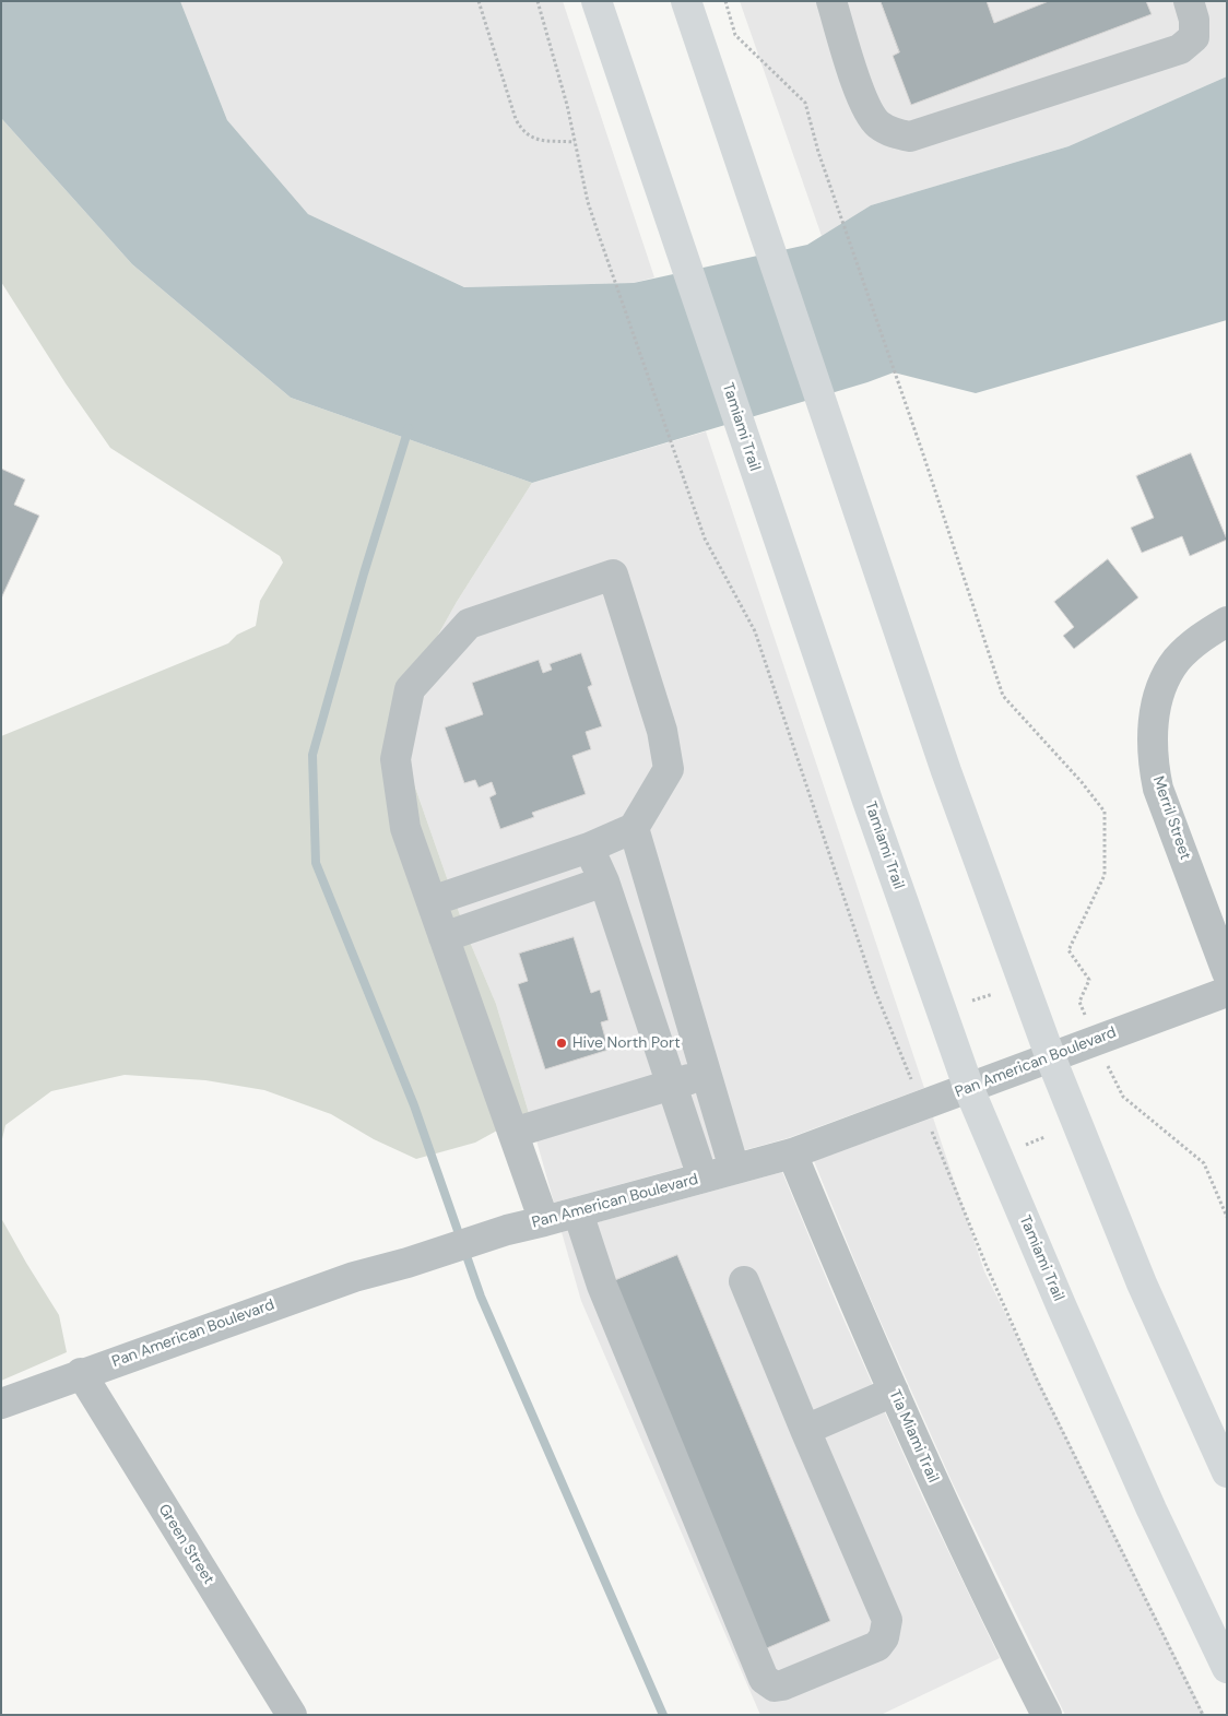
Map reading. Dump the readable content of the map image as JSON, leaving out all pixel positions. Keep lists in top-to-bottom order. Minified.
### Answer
{"streets":{"main road":["Tamiami Trail"],"street":["Merril Street","Pan American Boulevard","Tia Miami Trail","Green Street"]},"crossings":[["Tamiami Trail","Pan American Boulevard"],["Pan American Boulevard","Tia Miami Trail"],["Pan American Boulevard","Green Street"]],"places":["Hive North Port"]}
